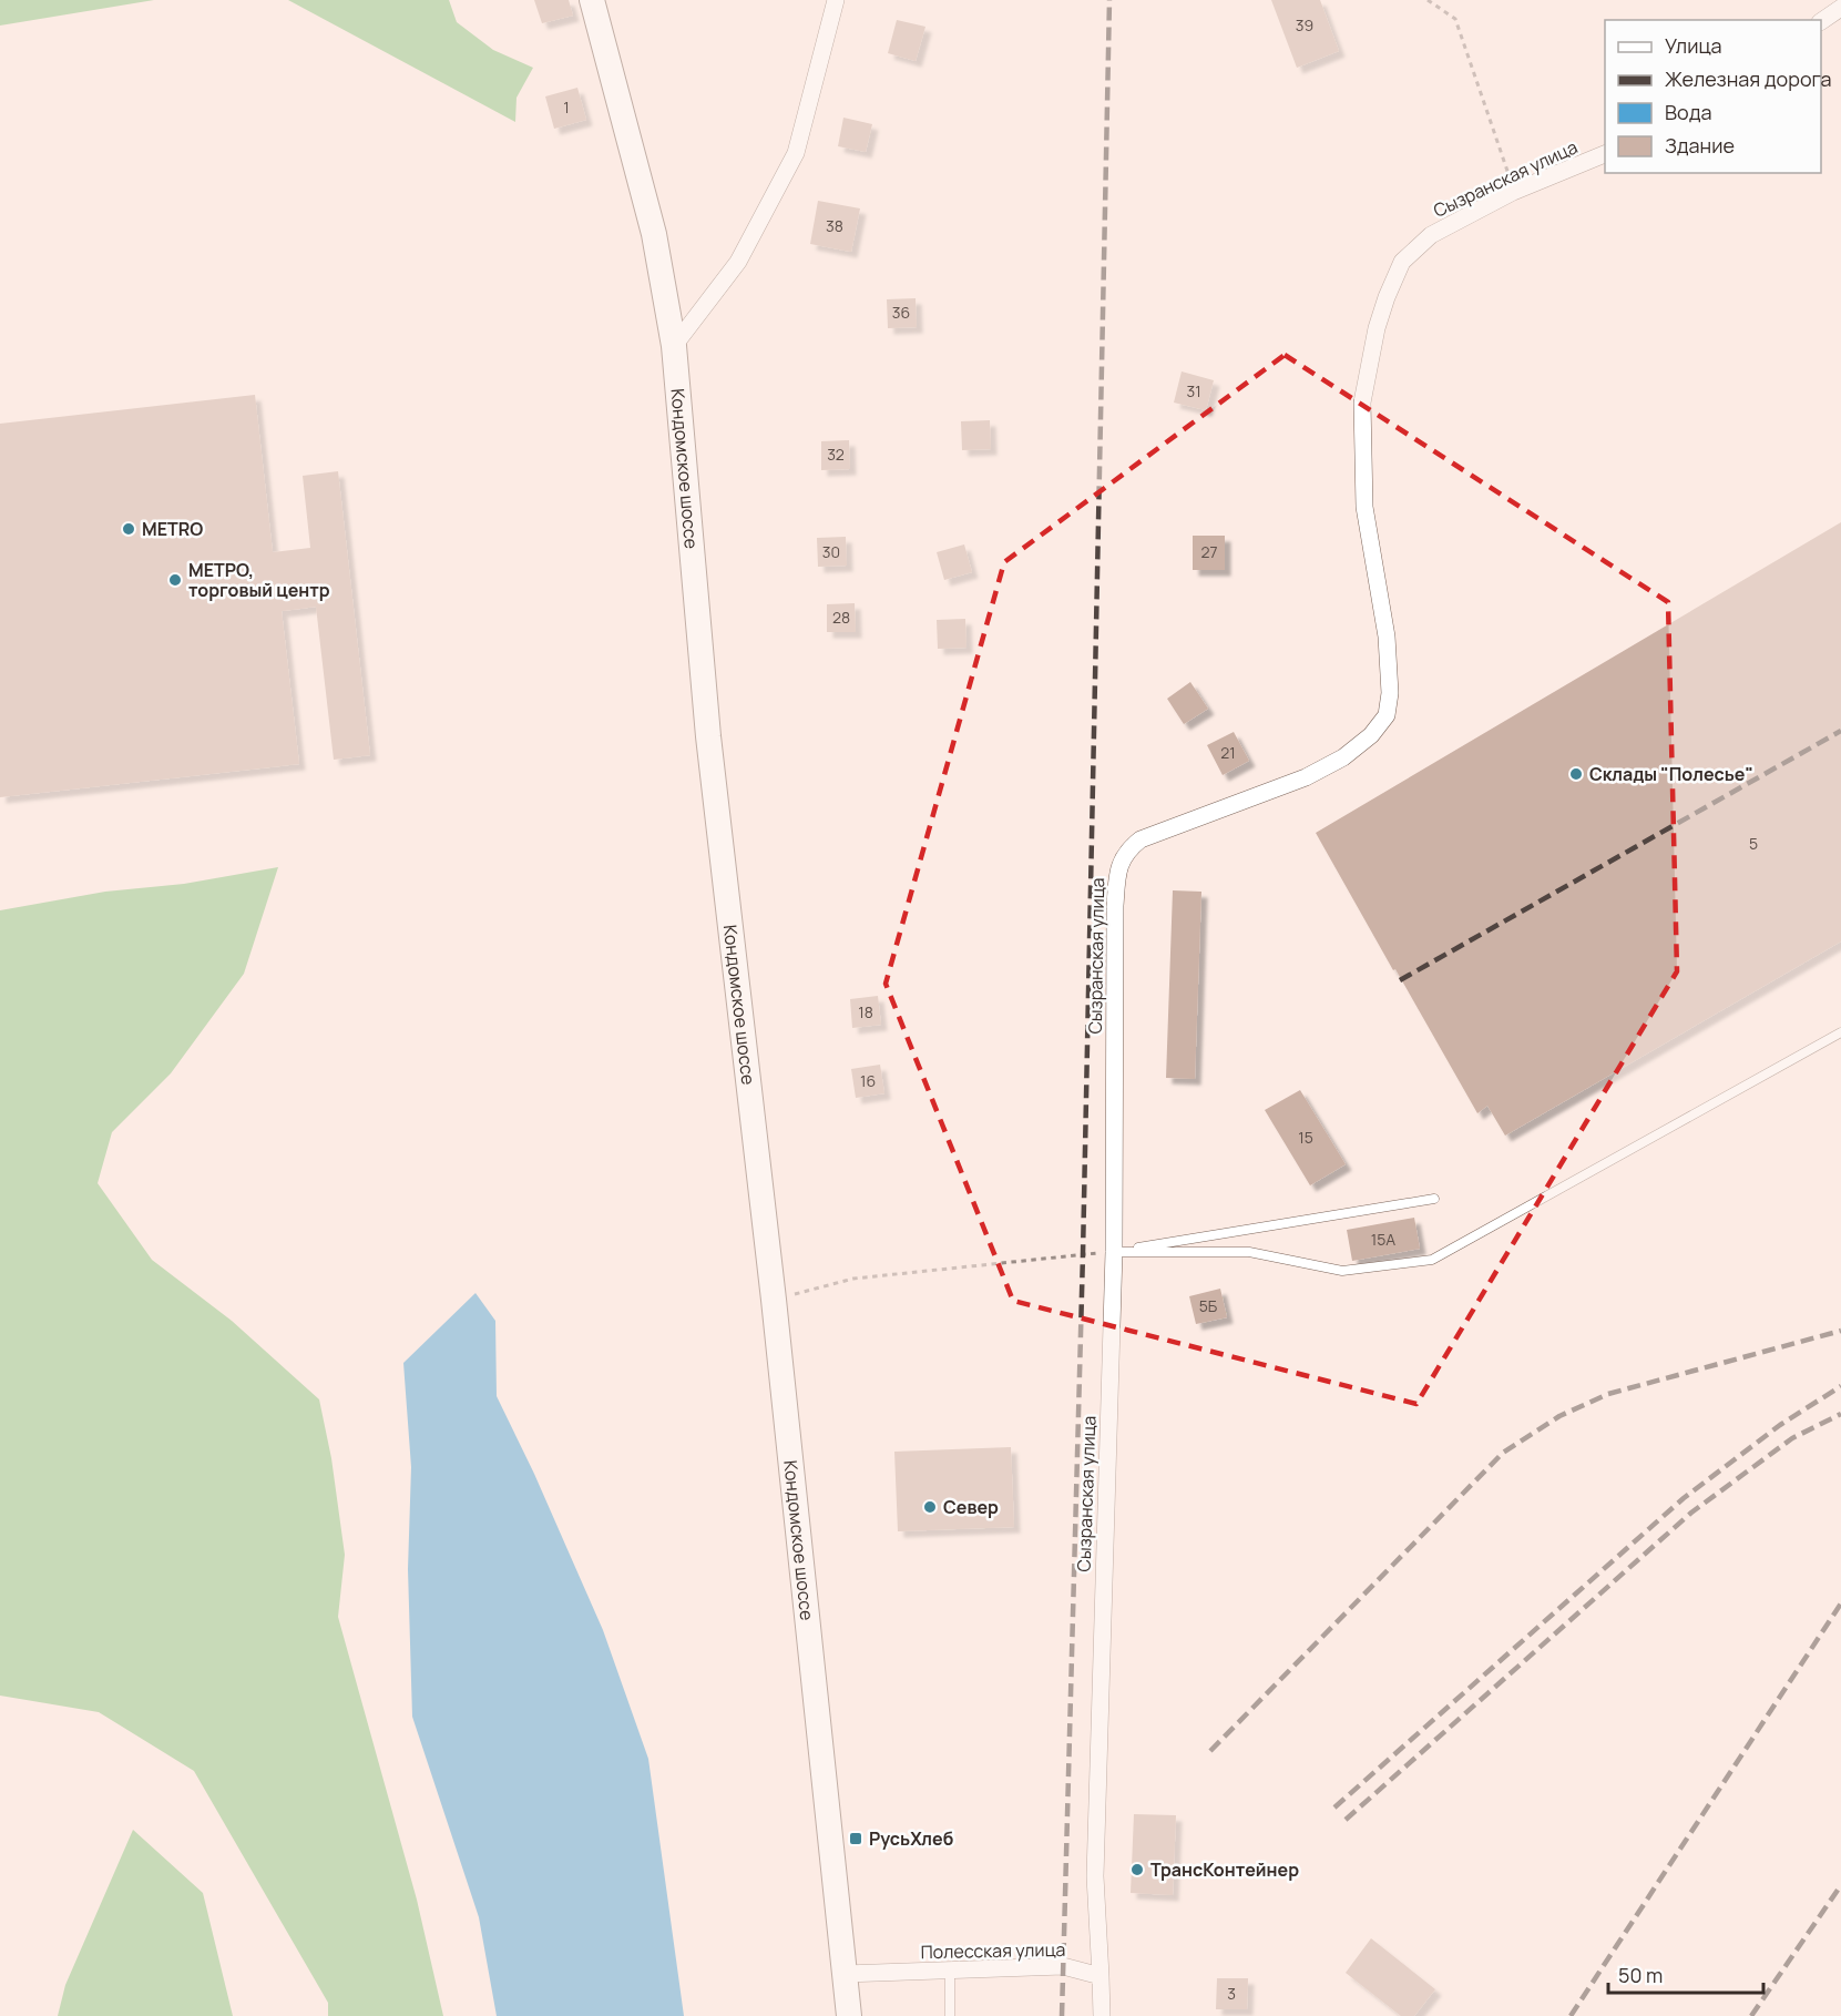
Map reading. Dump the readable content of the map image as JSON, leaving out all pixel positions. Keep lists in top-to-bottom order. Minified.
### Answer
{"streets":{"street":["Сызранская улица","Кондомское шоссе","Полесская улица"]},"crossings":[["Сызранская улица","Полесская улица"],["Кондомское шоссе","Полесская улица"]],"places":{"other":["METRO","МЕТРО, торговый центр","Склады \"Полесье\"","Север","ТрансКонтейнер"],"transit":["РусьХлеб"]},"house_numbers":["39","1","38","36","31","32","30","27","28","21","5","18","16","15","15А","5Б","3"],"legend":["Улица","Железная дорога","Вода","Здание"],"scale_bar":"50 m"}
